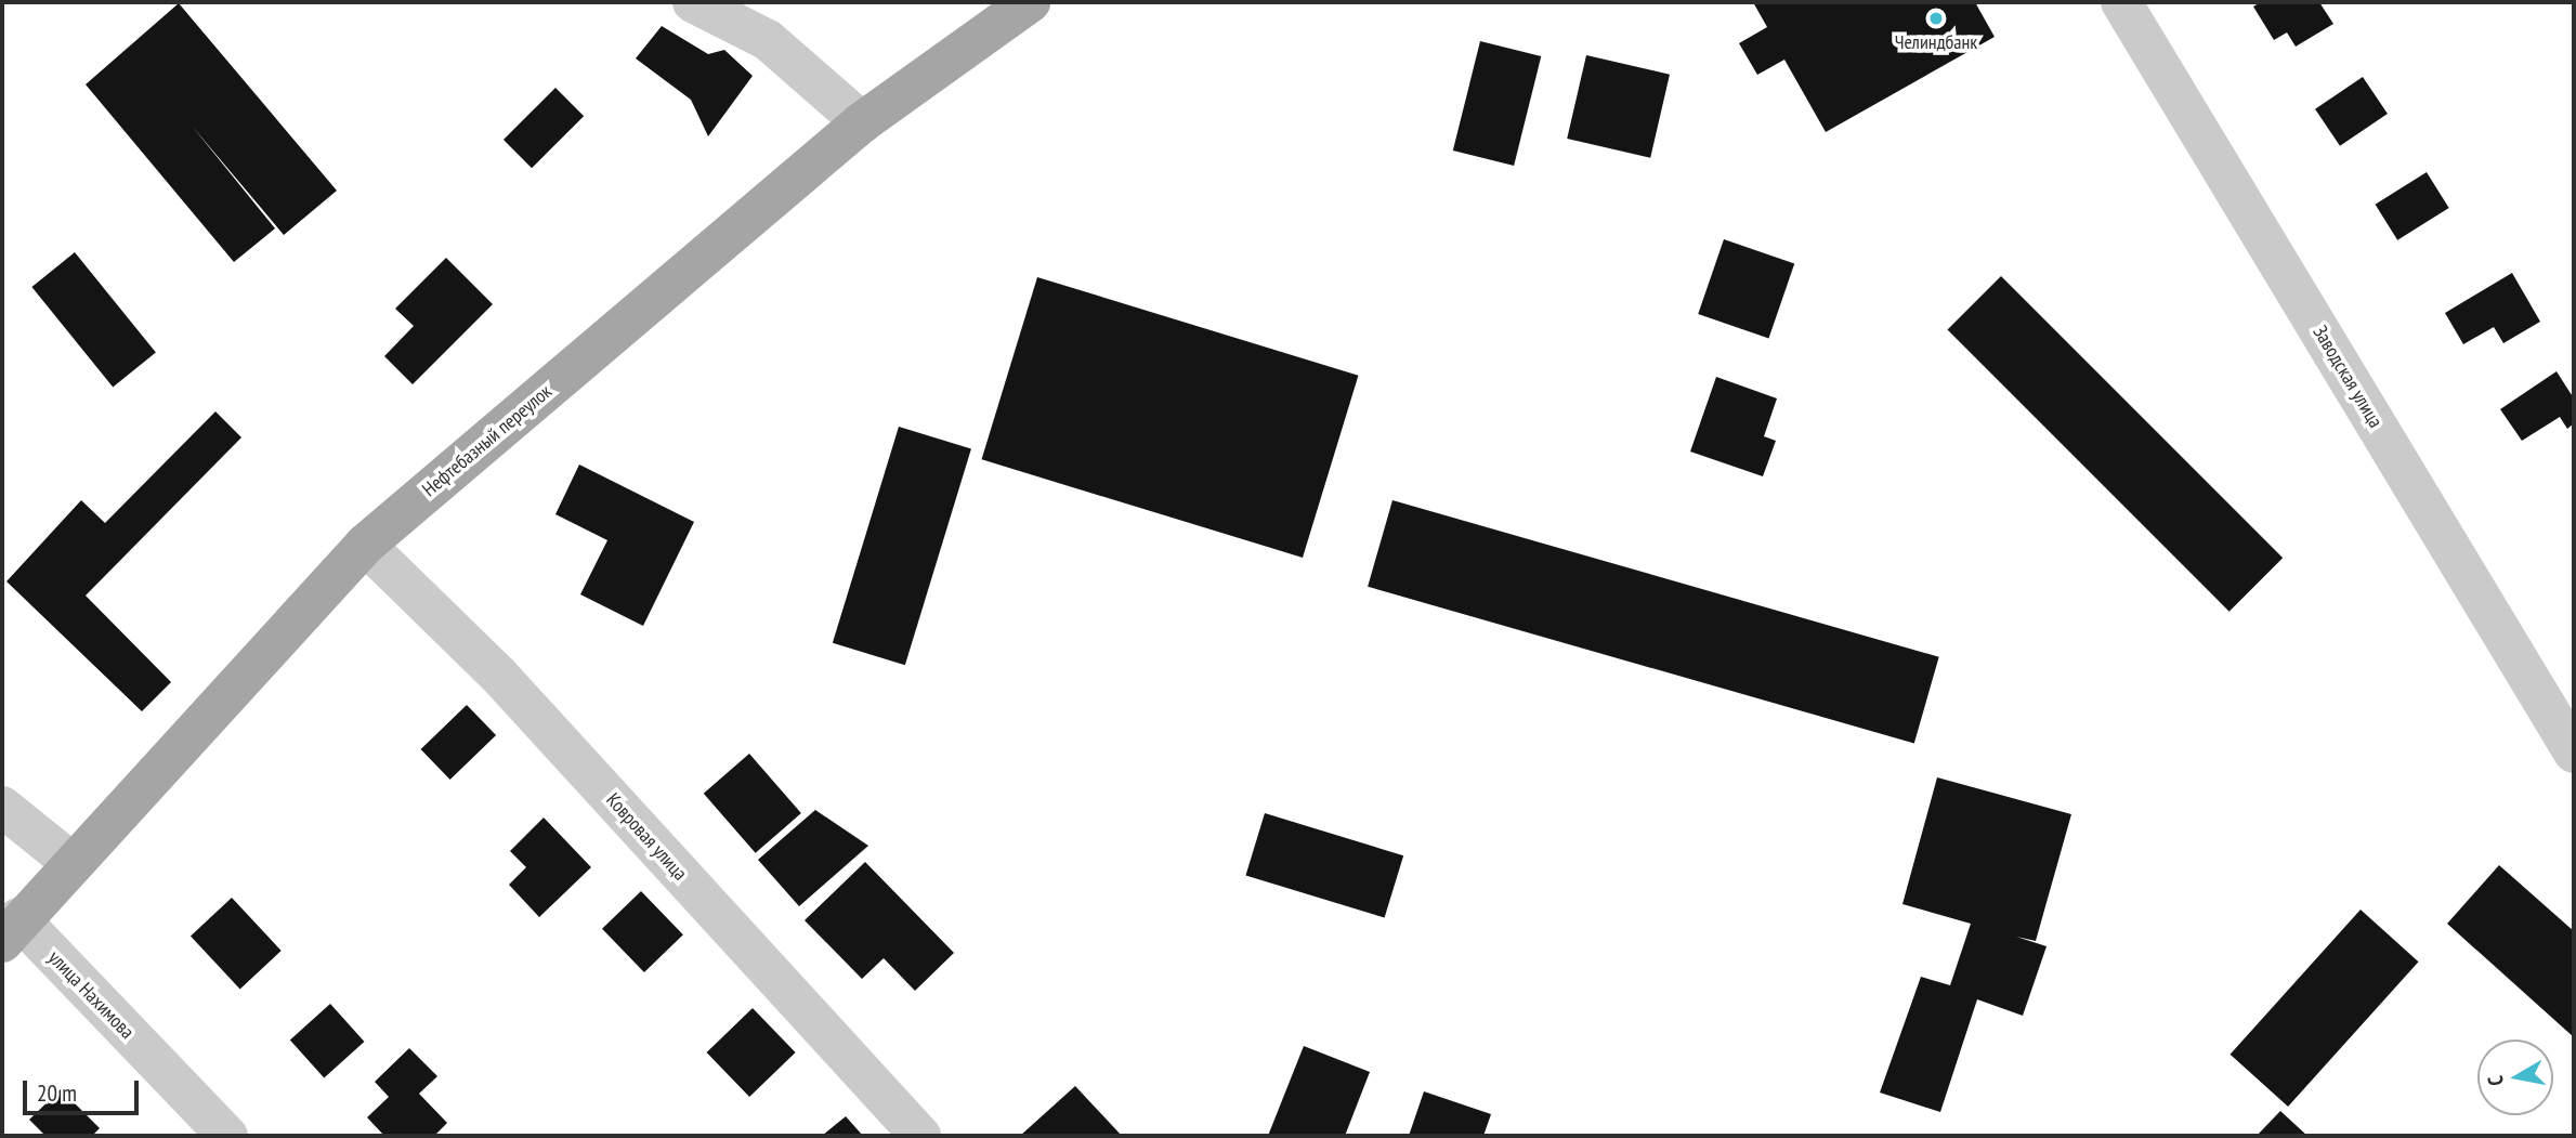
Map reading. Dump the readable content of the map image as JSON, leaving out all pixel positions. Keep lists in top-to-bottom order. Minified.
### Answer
{"streets":{"main road":["Нефтебазный переулок"],"street":["Заводская улица","Ковровая улица","улица Нахимова"]},"crossings":[["Нефтебазный переулок","Ковровая улица"],["Нефтебазный переулок","улица Нахимова"]],"places":["Челиндбанк"],"scale_bar":"20 m","north":"left"}
